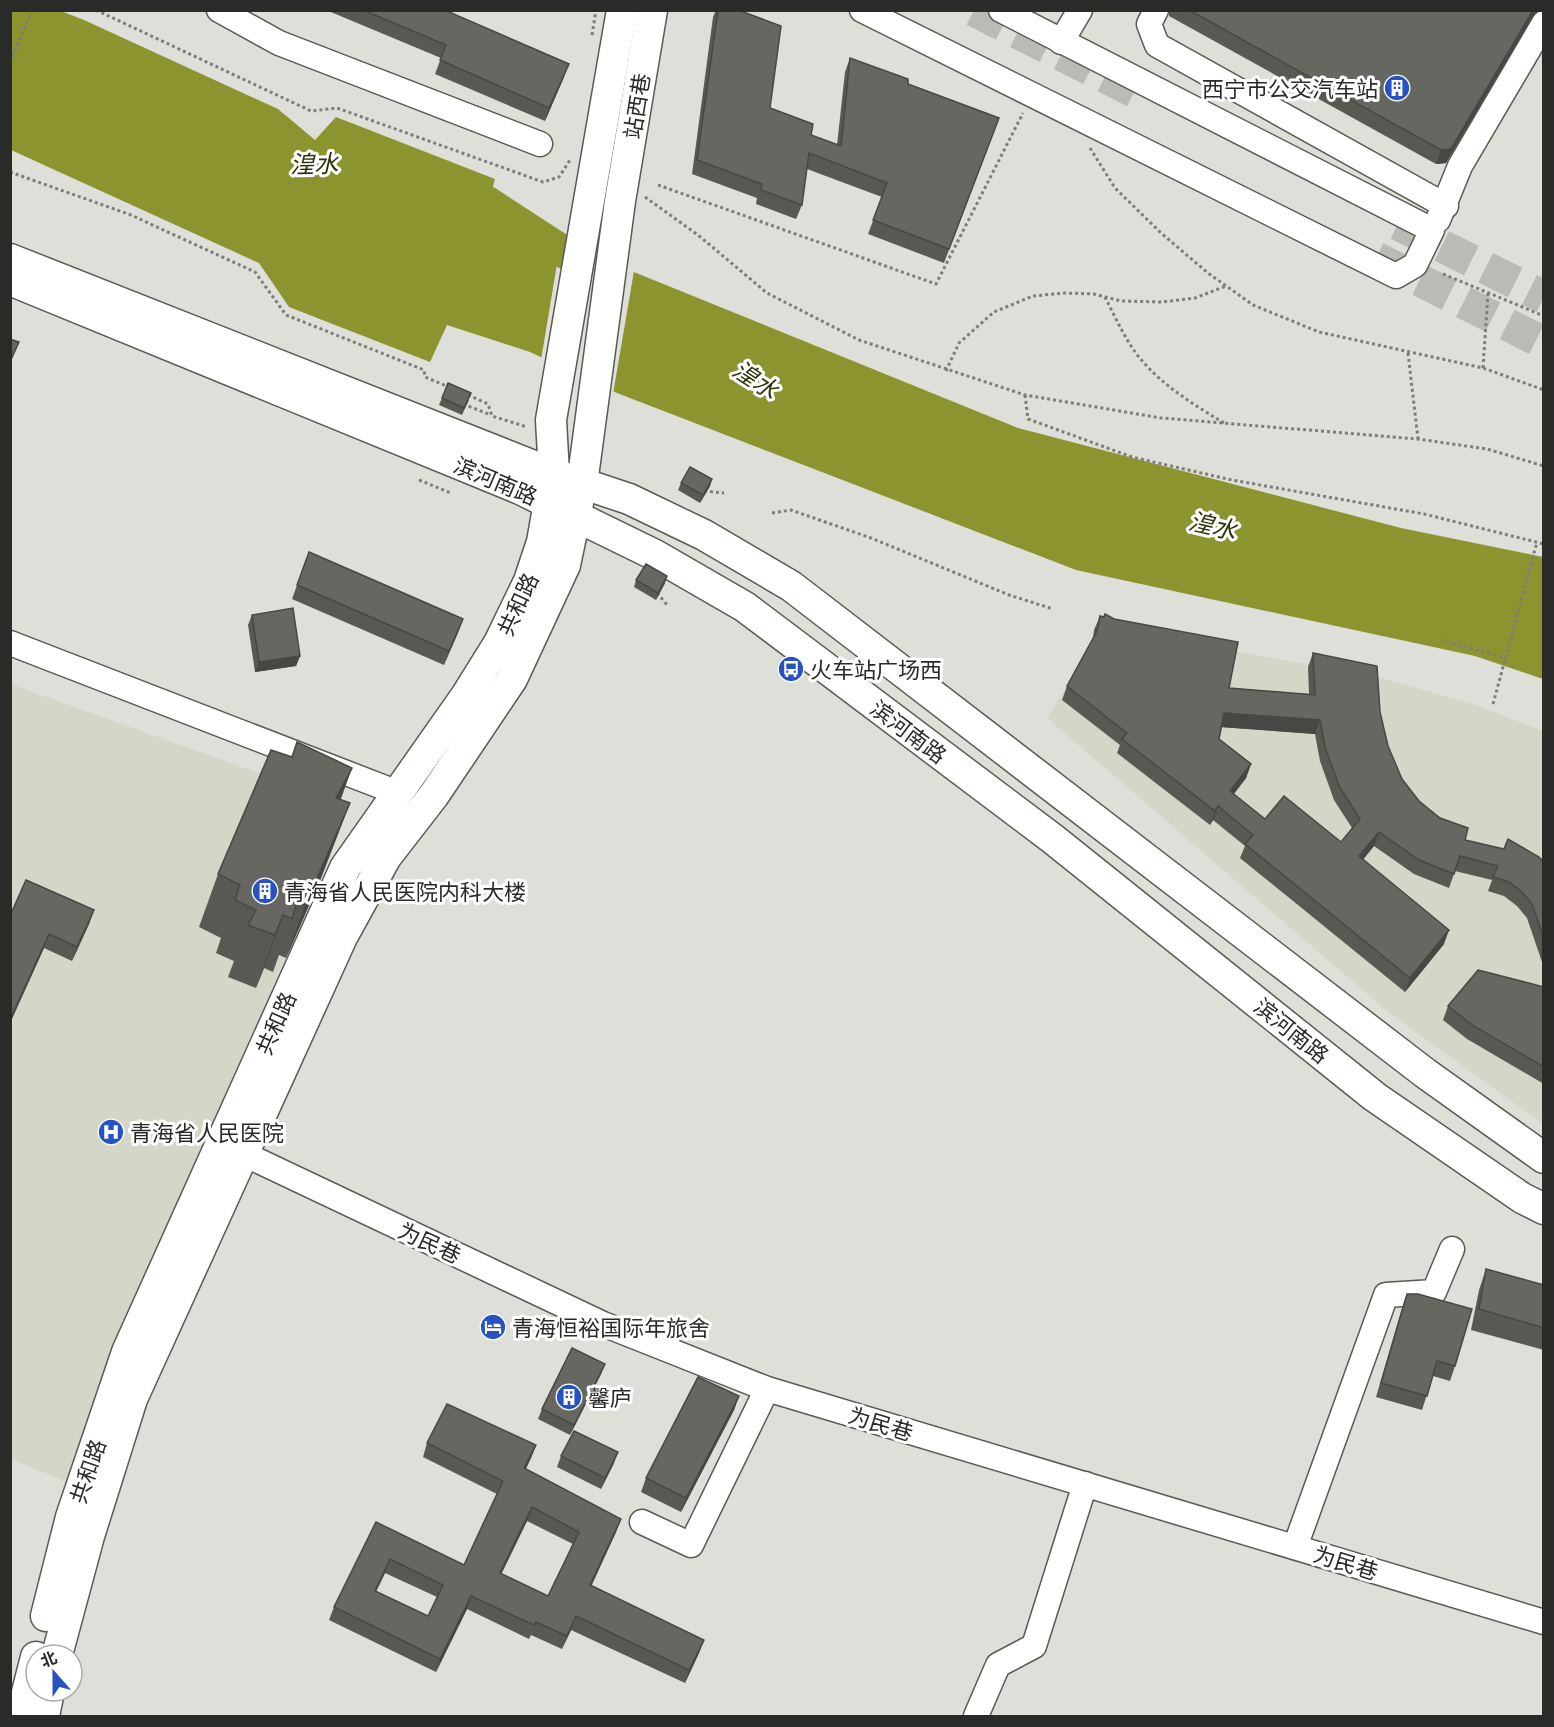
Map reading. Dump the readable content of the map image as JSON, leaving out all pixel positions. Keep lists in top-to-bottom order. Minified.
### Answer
{"streets":{"main road":["站西巷","滨河南路","共和路"],"street":["为民巷"]},"crossings":[["站西巷","共和路"],["滨河南路","共和路"],["共和路","为民巷"]],"water":["湟水"],"places":{"building":["西宁市公交汽车站","青海省人民医院内科大楼","馨庐"],"bus stop":["火车站广场西"],"hospital":["青海省人民医院"],"hotel":["青海恒裕国际年旅舍"]},"north":"top"}
